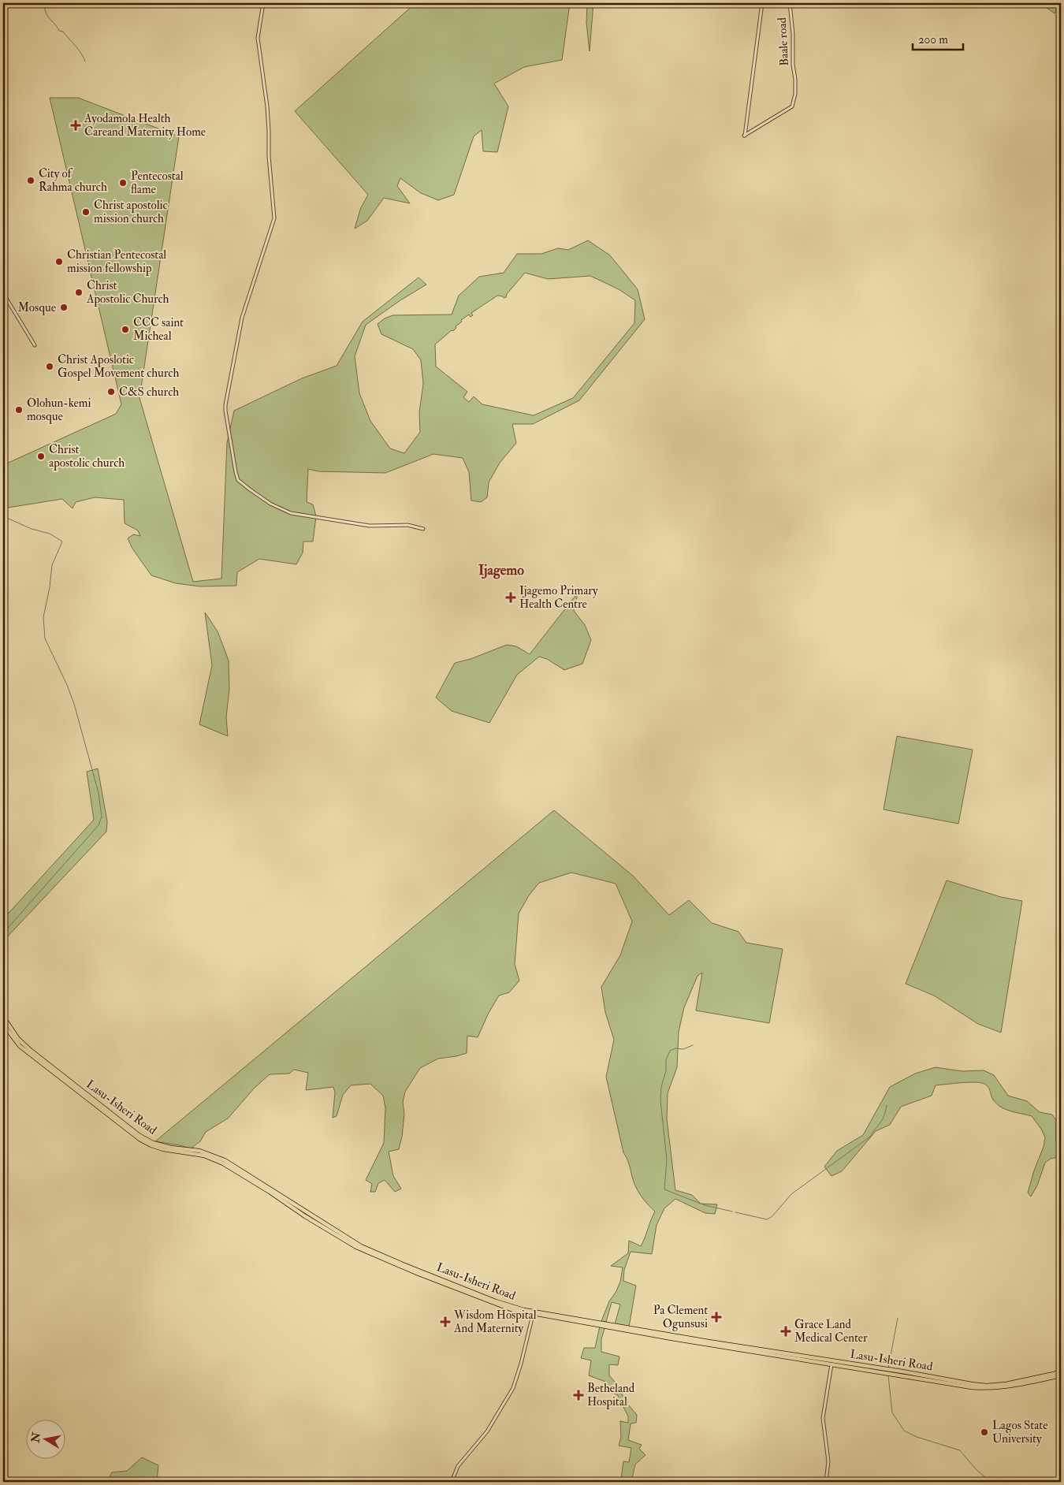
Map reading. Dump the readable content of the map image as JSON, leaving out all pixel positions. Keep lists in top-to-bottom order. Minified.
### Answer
{"streets":{"main road":["Lasu-Isheri Road"],"street":["Baale road"]},"districts":["Ijagemo"],"places":{"health":["Ayodamola Health Careand Maternity Home","Ijagemo Primary Health Centre","Pa Clement Ogunsusi","Wisdom Hospital And Maternity","Grace Land Medical Center","Betheland Hospital"],"other":["City of Rahma church","Pentecostal flame","Christ apostolic mission church","Christian Pentecostal mission fellowship","Christ Apostolic Church","Mosque","CCC saint Micheal","Christ Aposlotic Gospel Movement church","C&S church","Olohun-kemi mosque","Christ apostolic church","Lagos State University"]},"scale_bar":"200 m","north":"left"}
